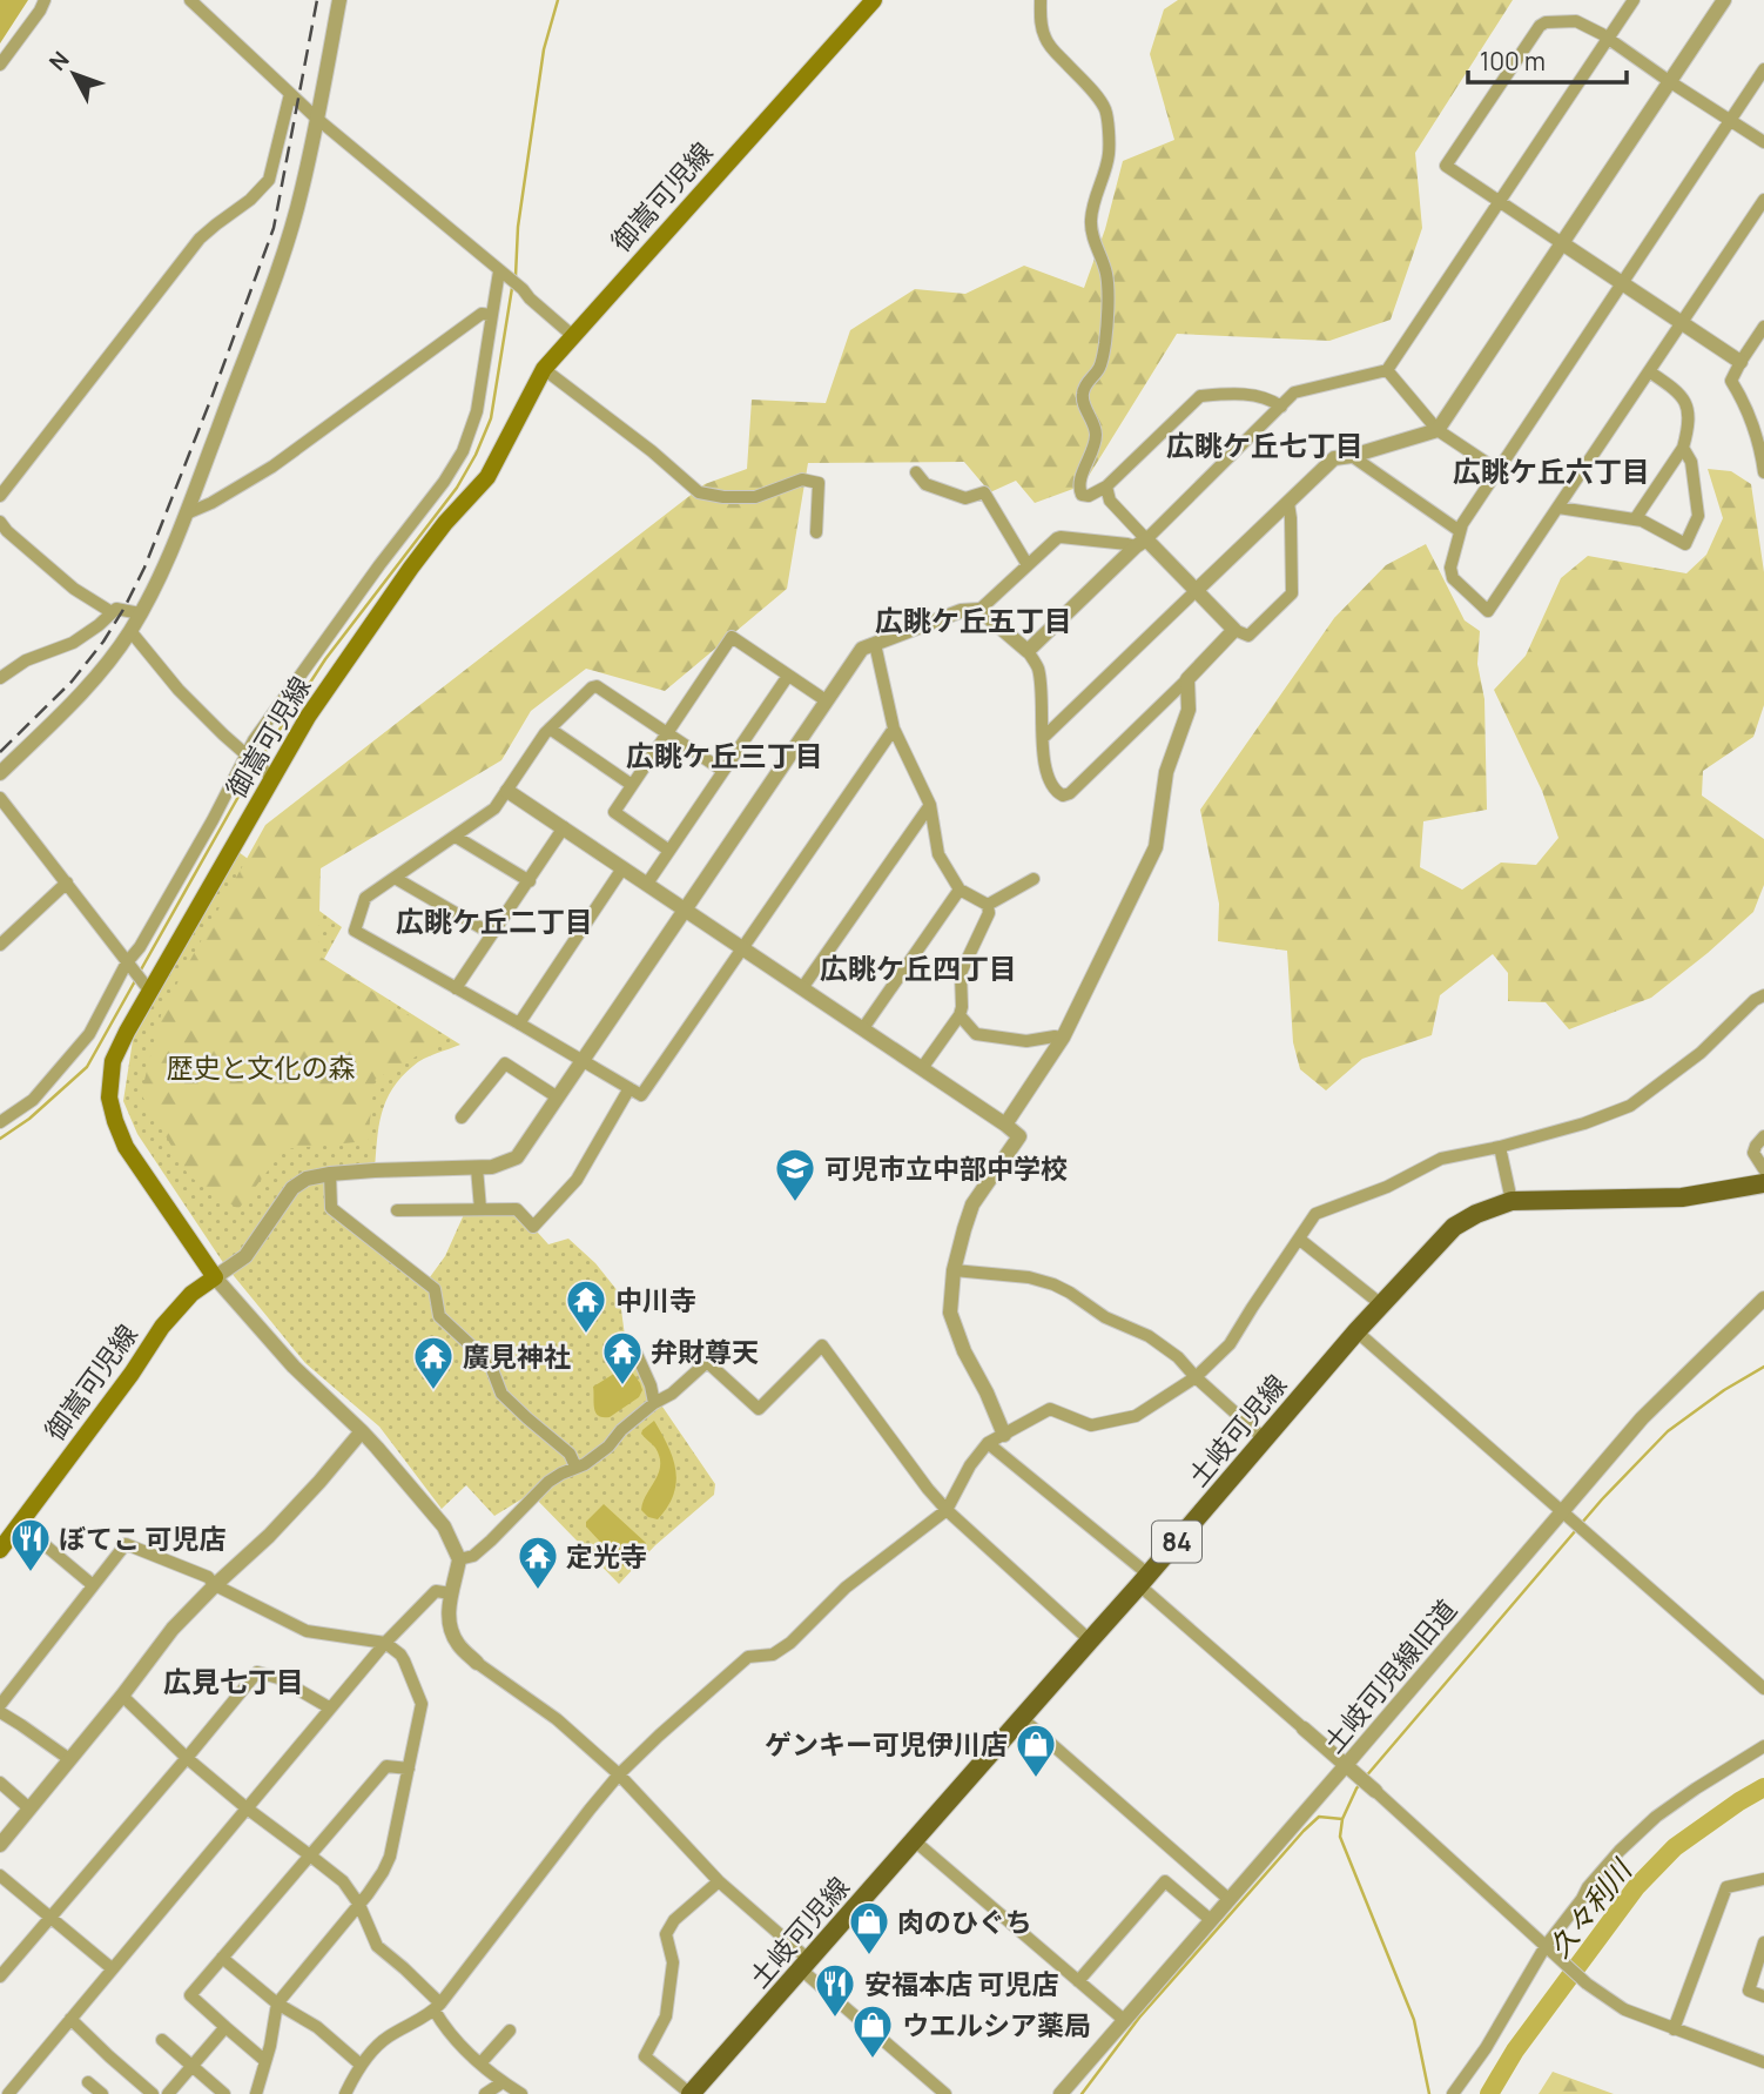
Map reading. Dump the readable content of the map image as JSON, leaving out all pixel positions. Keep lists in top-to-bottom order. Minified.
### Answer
{"streets":{"main road":["御嵩可児線","土岐可児線","84"],"street":["土岐可児線旧道"]},"districts":["広眺ケ丘七丁目","広眺ケ丘六丁目","広眺ケ丘五丁目","広眺ケ丘三丁目","広眺ケ丘二丁目","広眺ケ丘四丁目","広見七丁目"],"water":["久々利川"],"parks":["歴史と文化の森"],"places":{"school or university":["可児市立中部中学校"],"temple":["中川寺","弁財尊天","廣見神社","定光寺"],"restaurant":["ぼてこ 可児店","安福本店 可児店"],"shop":["ゲンキー可児伊川店","肉のひぐち","ウエルシア薬局"]},"scale_bar":"100 m","north":"top left"}
